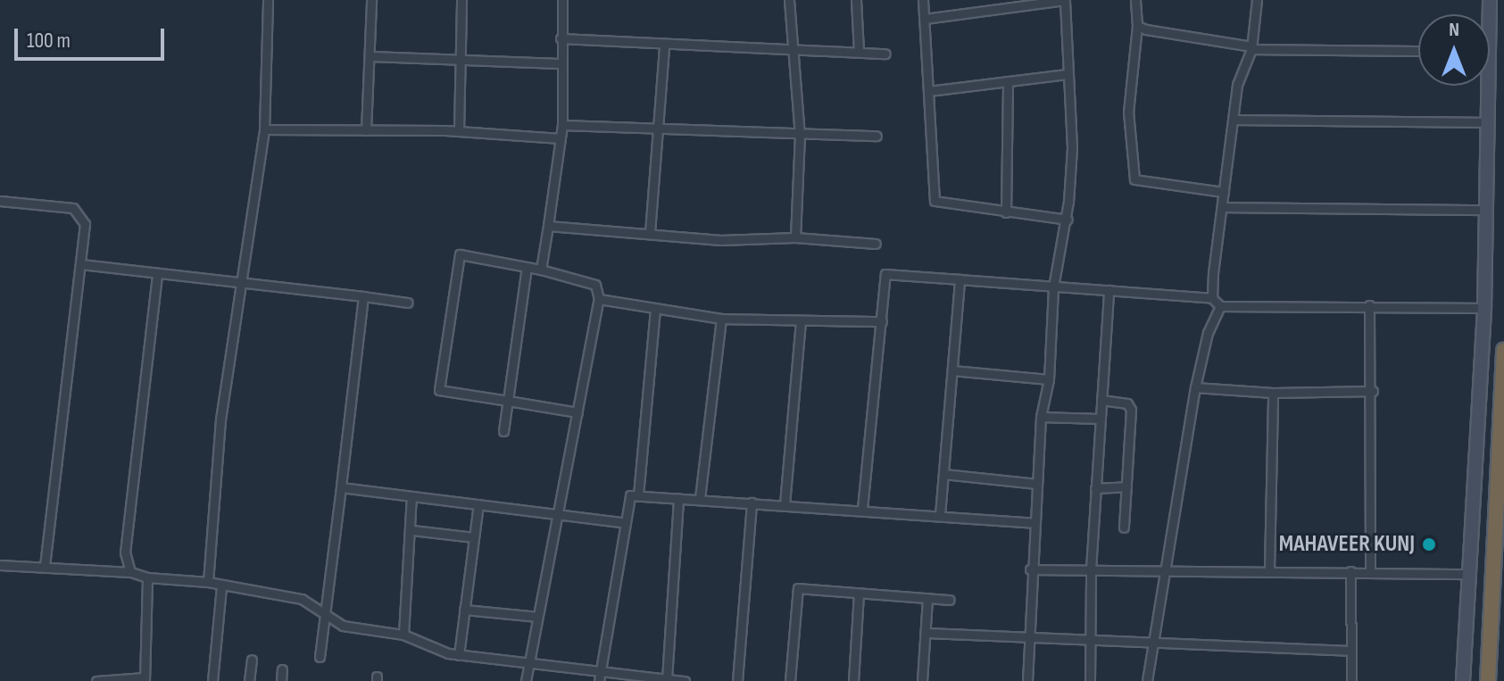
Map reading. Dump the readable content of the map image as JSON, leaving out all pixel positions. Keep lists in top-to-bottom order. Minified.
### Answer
{"places":["MAHAVEER KUNJ"],"scale_bar":"100 m","north":"top"}
